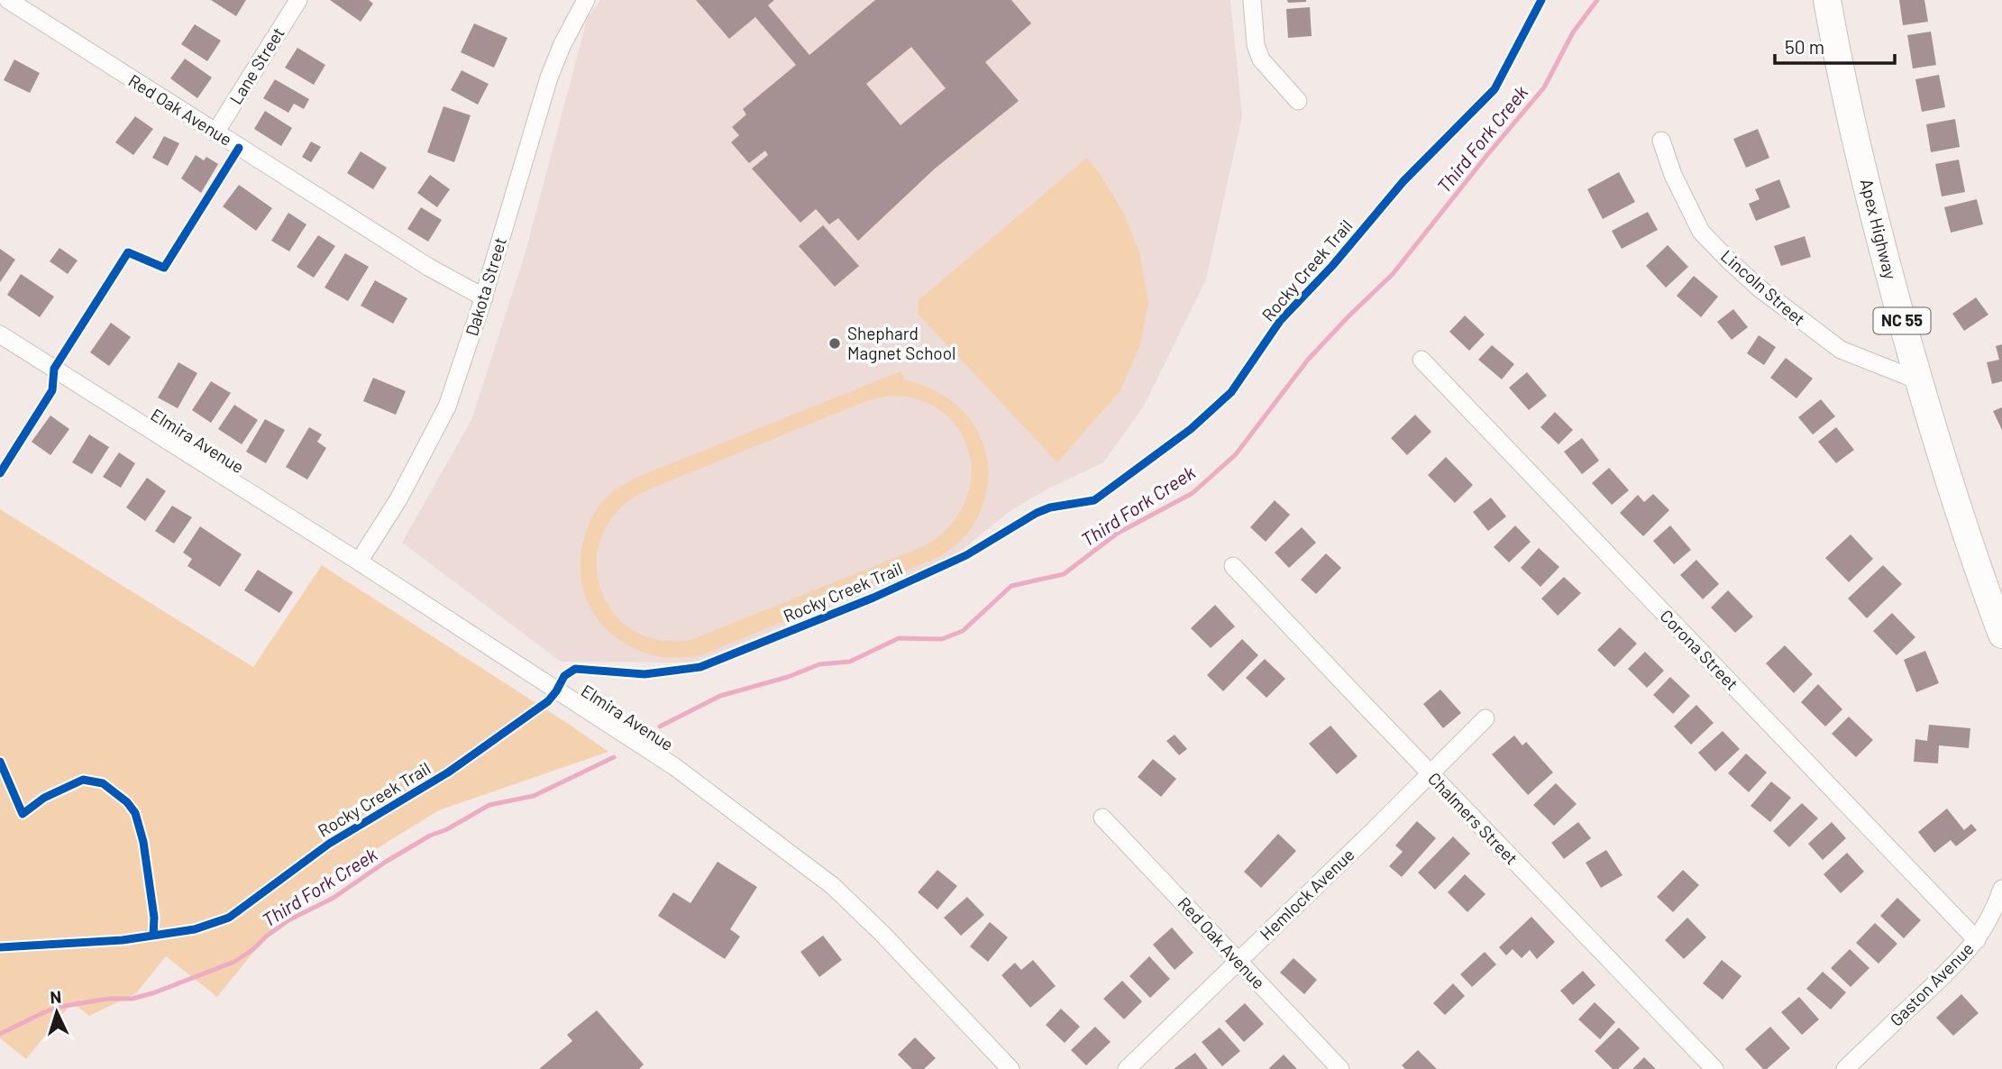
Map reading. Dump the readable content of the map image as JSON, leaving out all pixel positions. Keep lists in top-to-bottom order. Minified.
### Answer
{"streets":{"main road":["Apex Highway","NC 55"],"street":["Lane Street","Red Oak Avenue","Dakota Street","Lincoln Street","Elmira Avenue","Corona Street","Chalmers Street","Hemlock Avenue","Gaston Avenue"],"cycle path":["Rocky Creek Trail"]},"crossings":[["Lane Street","Red Oak Avenue"],["Red Oak Avenue","Dakota Street"],["Red Oak Avenue","Hemlock Avenue"],["Apex Highway","Lincoln Street"],["Dakota Street","Elmira Avenue"],["Corona Street","Gaston Avenue"],["Chalmers Street","Hemlock Avenue"]],"water":["Third Fork Creek"],"places":["Shephard Magnet School"],"scale_bar":"50 m","north":"top"}
